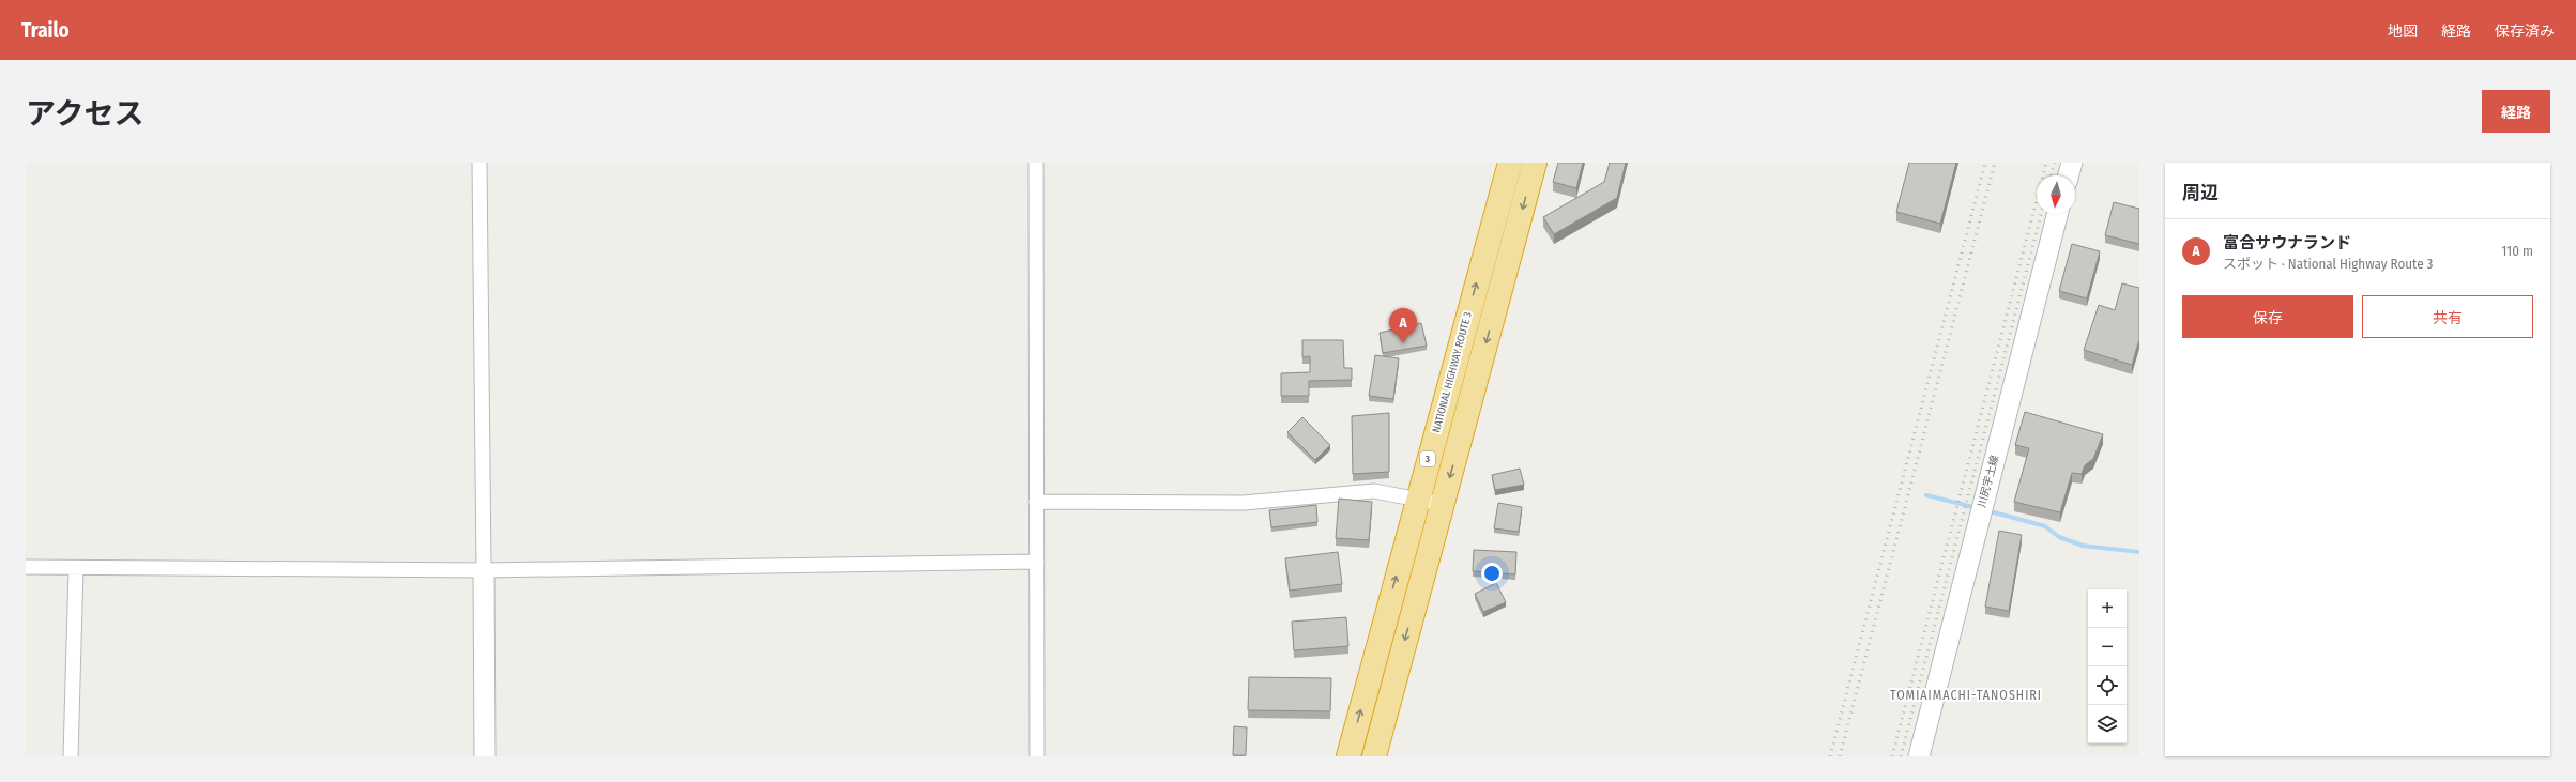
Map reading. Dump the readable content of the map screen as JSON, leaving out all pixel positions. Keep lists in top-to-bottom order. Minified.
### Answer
{"streets":{"highway":["NATIONAL HIGHWAY ROUTE 3","3"],"main road":["川尻宇土線"]},"districts":["TOMIAIMACHI-TANOSHIRI"],"north":"bottom","page":{"header":"Trailo","nav":["地図","経路","保存済み"],"title":"アクセス","buttons":["経路",["保存","共有"]],"heading":"周辺","list":[{"mark":"A","name":"富合サウナランド","note":"スポット · National Highway Route 3","value":"110 m"}],"pins":"A","map_buttons":["+","−"]}}
